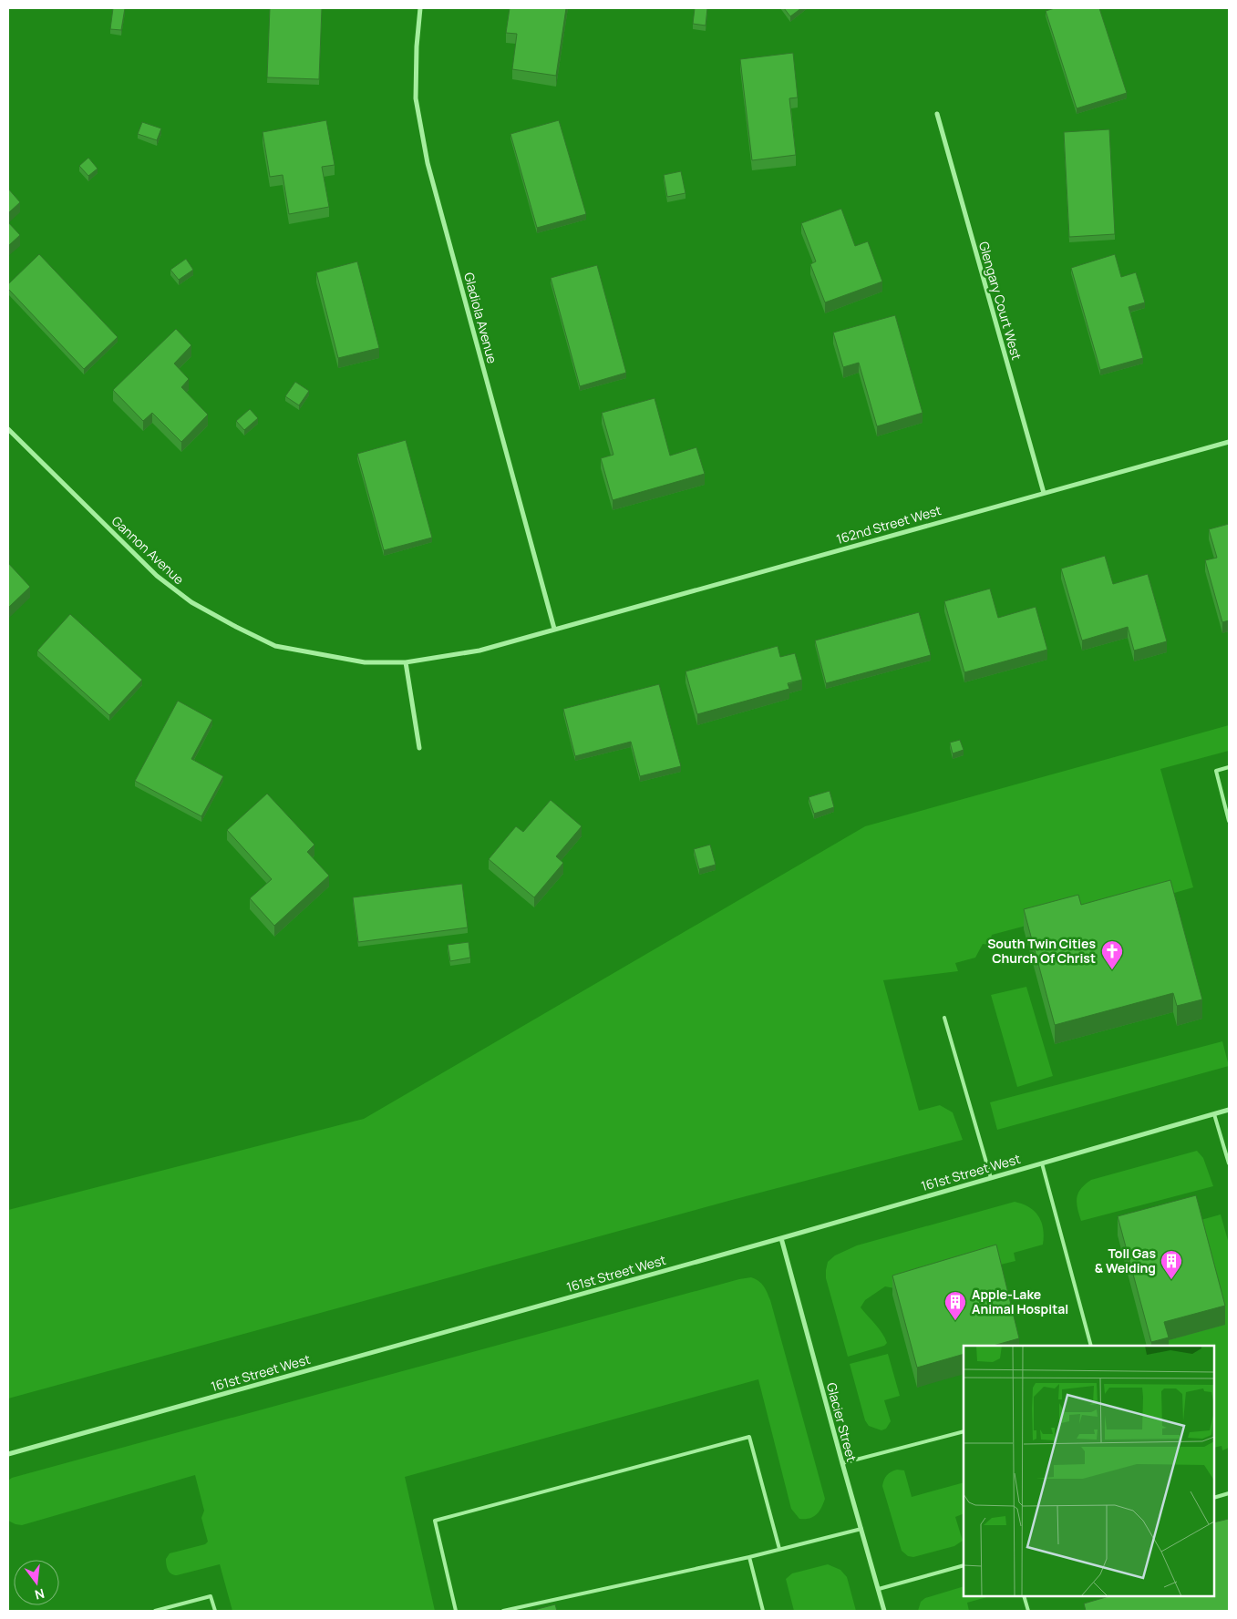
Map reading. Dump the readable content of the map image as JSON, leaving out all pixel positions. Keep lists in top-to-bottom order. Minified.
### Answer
{"streets":{"street":["Glengary Court West","Gladiola Avenue","162nd Street West","Gannon Avenue","161st Street West","Glacier Street"]},"crossings":[["Glengary Court West","162nd Street West"],["Gladiola Avenue","162nd Street West"],["Gladiola Avenue","Gannon Avenue"],["162nd Street West","Gannon Avenue"],["161st Street West","Glacier Street"]],"places":{"church":["South Twin Cities Church Of Christ"],"building":["Toll Gas & Welding","Apple-Lake Animal Hospital"]},"north":"bottom"}
